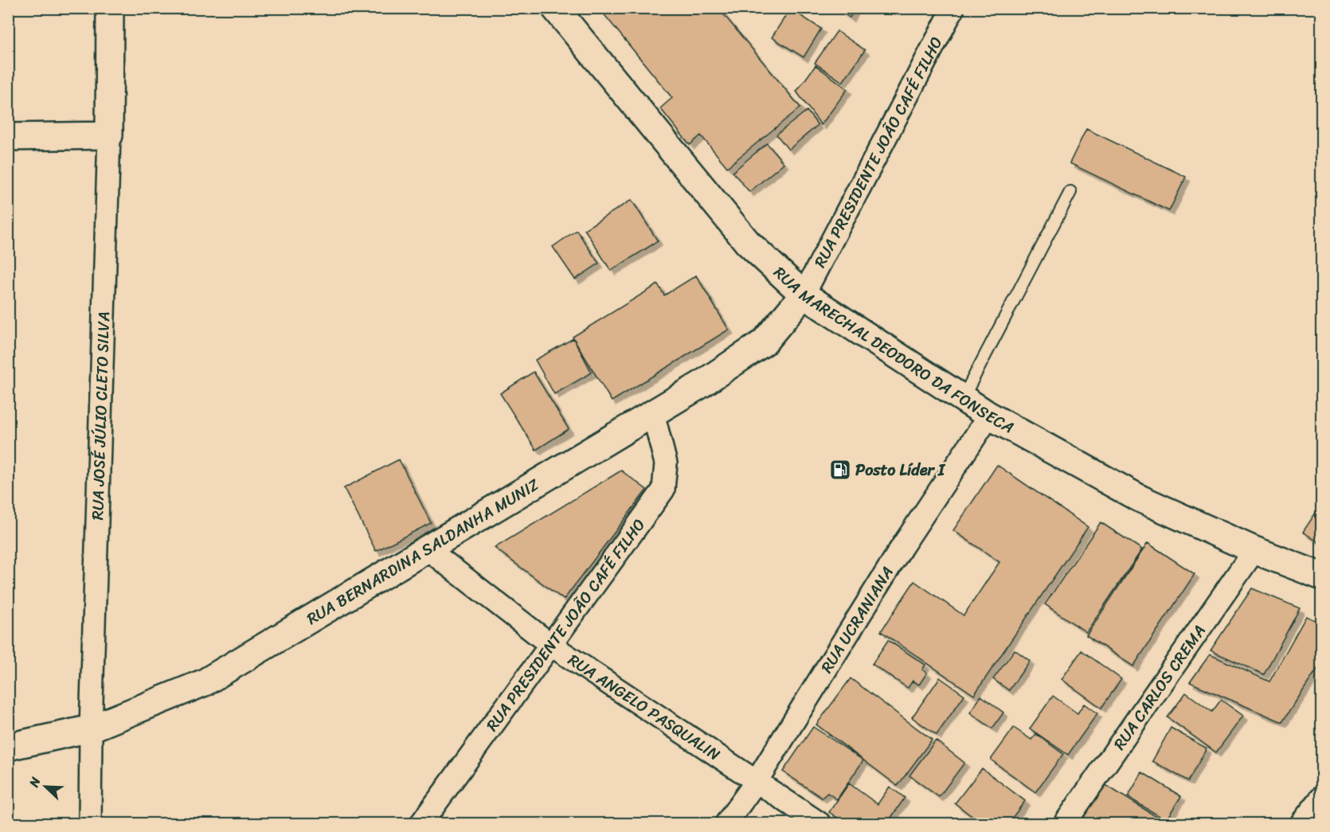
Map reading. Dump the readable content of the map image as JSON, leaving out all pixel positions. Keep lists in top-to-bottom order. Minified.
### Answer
{"streets":{"main road":["RUA MARECHAL DEODORO DA FONSECA","RUA JOSÉ JÚLIO CLETO SILVA","RUA BERNARDINA SALDANHA MUNIZ"],"street":["RUA PRESIDENTE JOÃO CAFÉ FILHO","RUA UCRANIANA","RUA CARLOS CREMA","RUA ANGELO PASQUALIN"]},"crossings":[["RUA PRESIDENTE JOÃO CAFÉ FILHO","RUA MARECHAL DEODORO DA FONSECA"],["RUA PRESIDENTE JOÃO CAFÉ FILHO","RUA BERNARDINA SALDANHA MUNIZ"],["RUA PRESIDENTE JOÃO CAFÉ FILHO","RUA ANGELO PASQUALIN"],["RUA MARECHAL DEODORO DA FONSECA","RUA BERNARDINA SALDANHA MUNIZ"],["RUA MARECHAL DEODORO DA FONSECA","RUA UCRANIANA"],["RUA MARECHAL DEODORO DA FONSECA","RUA CARLOS CREMA"],["RUA JOSÉ JÚLIO CLETO SILVA","RUA BERNARDINA SALDANHA MUNIZ"],["RUA BERNARDINA SALDANHA MUNIZ","RUA ANGELO PASQUALIN"],["RUA UCRANIANA","RUA ANGELO PASQUALIN"]],"places":{"fuel station":["Posto Líder I"]},"north":"top left"}
